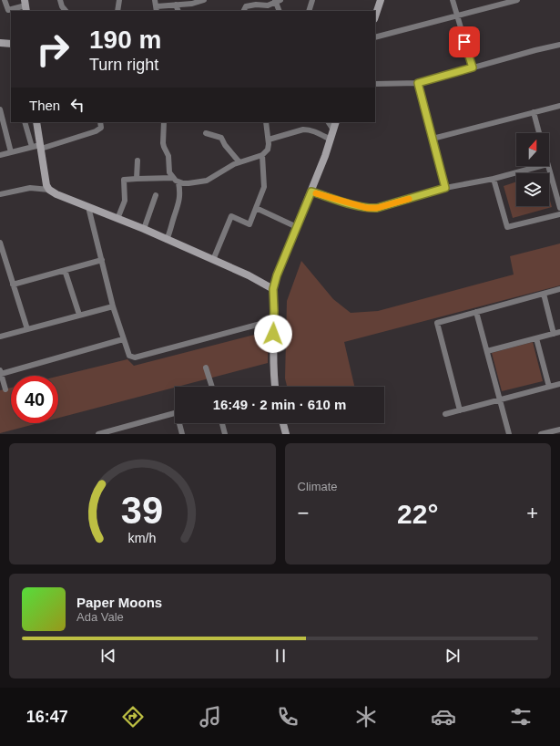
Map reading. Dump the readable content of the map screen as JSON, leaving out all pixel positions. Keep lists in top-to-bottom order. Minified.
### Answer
{"north":"top","page":{"turn":["190 m","Turn right"],"then":"Then","limit":"40","trip":"16:49 · 2 min · 610 m","tile":"Climate","heat":["−","22°","+"],"song":["Paper Moons","Ada Vale"],"tabs":"16:47","gauge":["39","km/h"]}}
